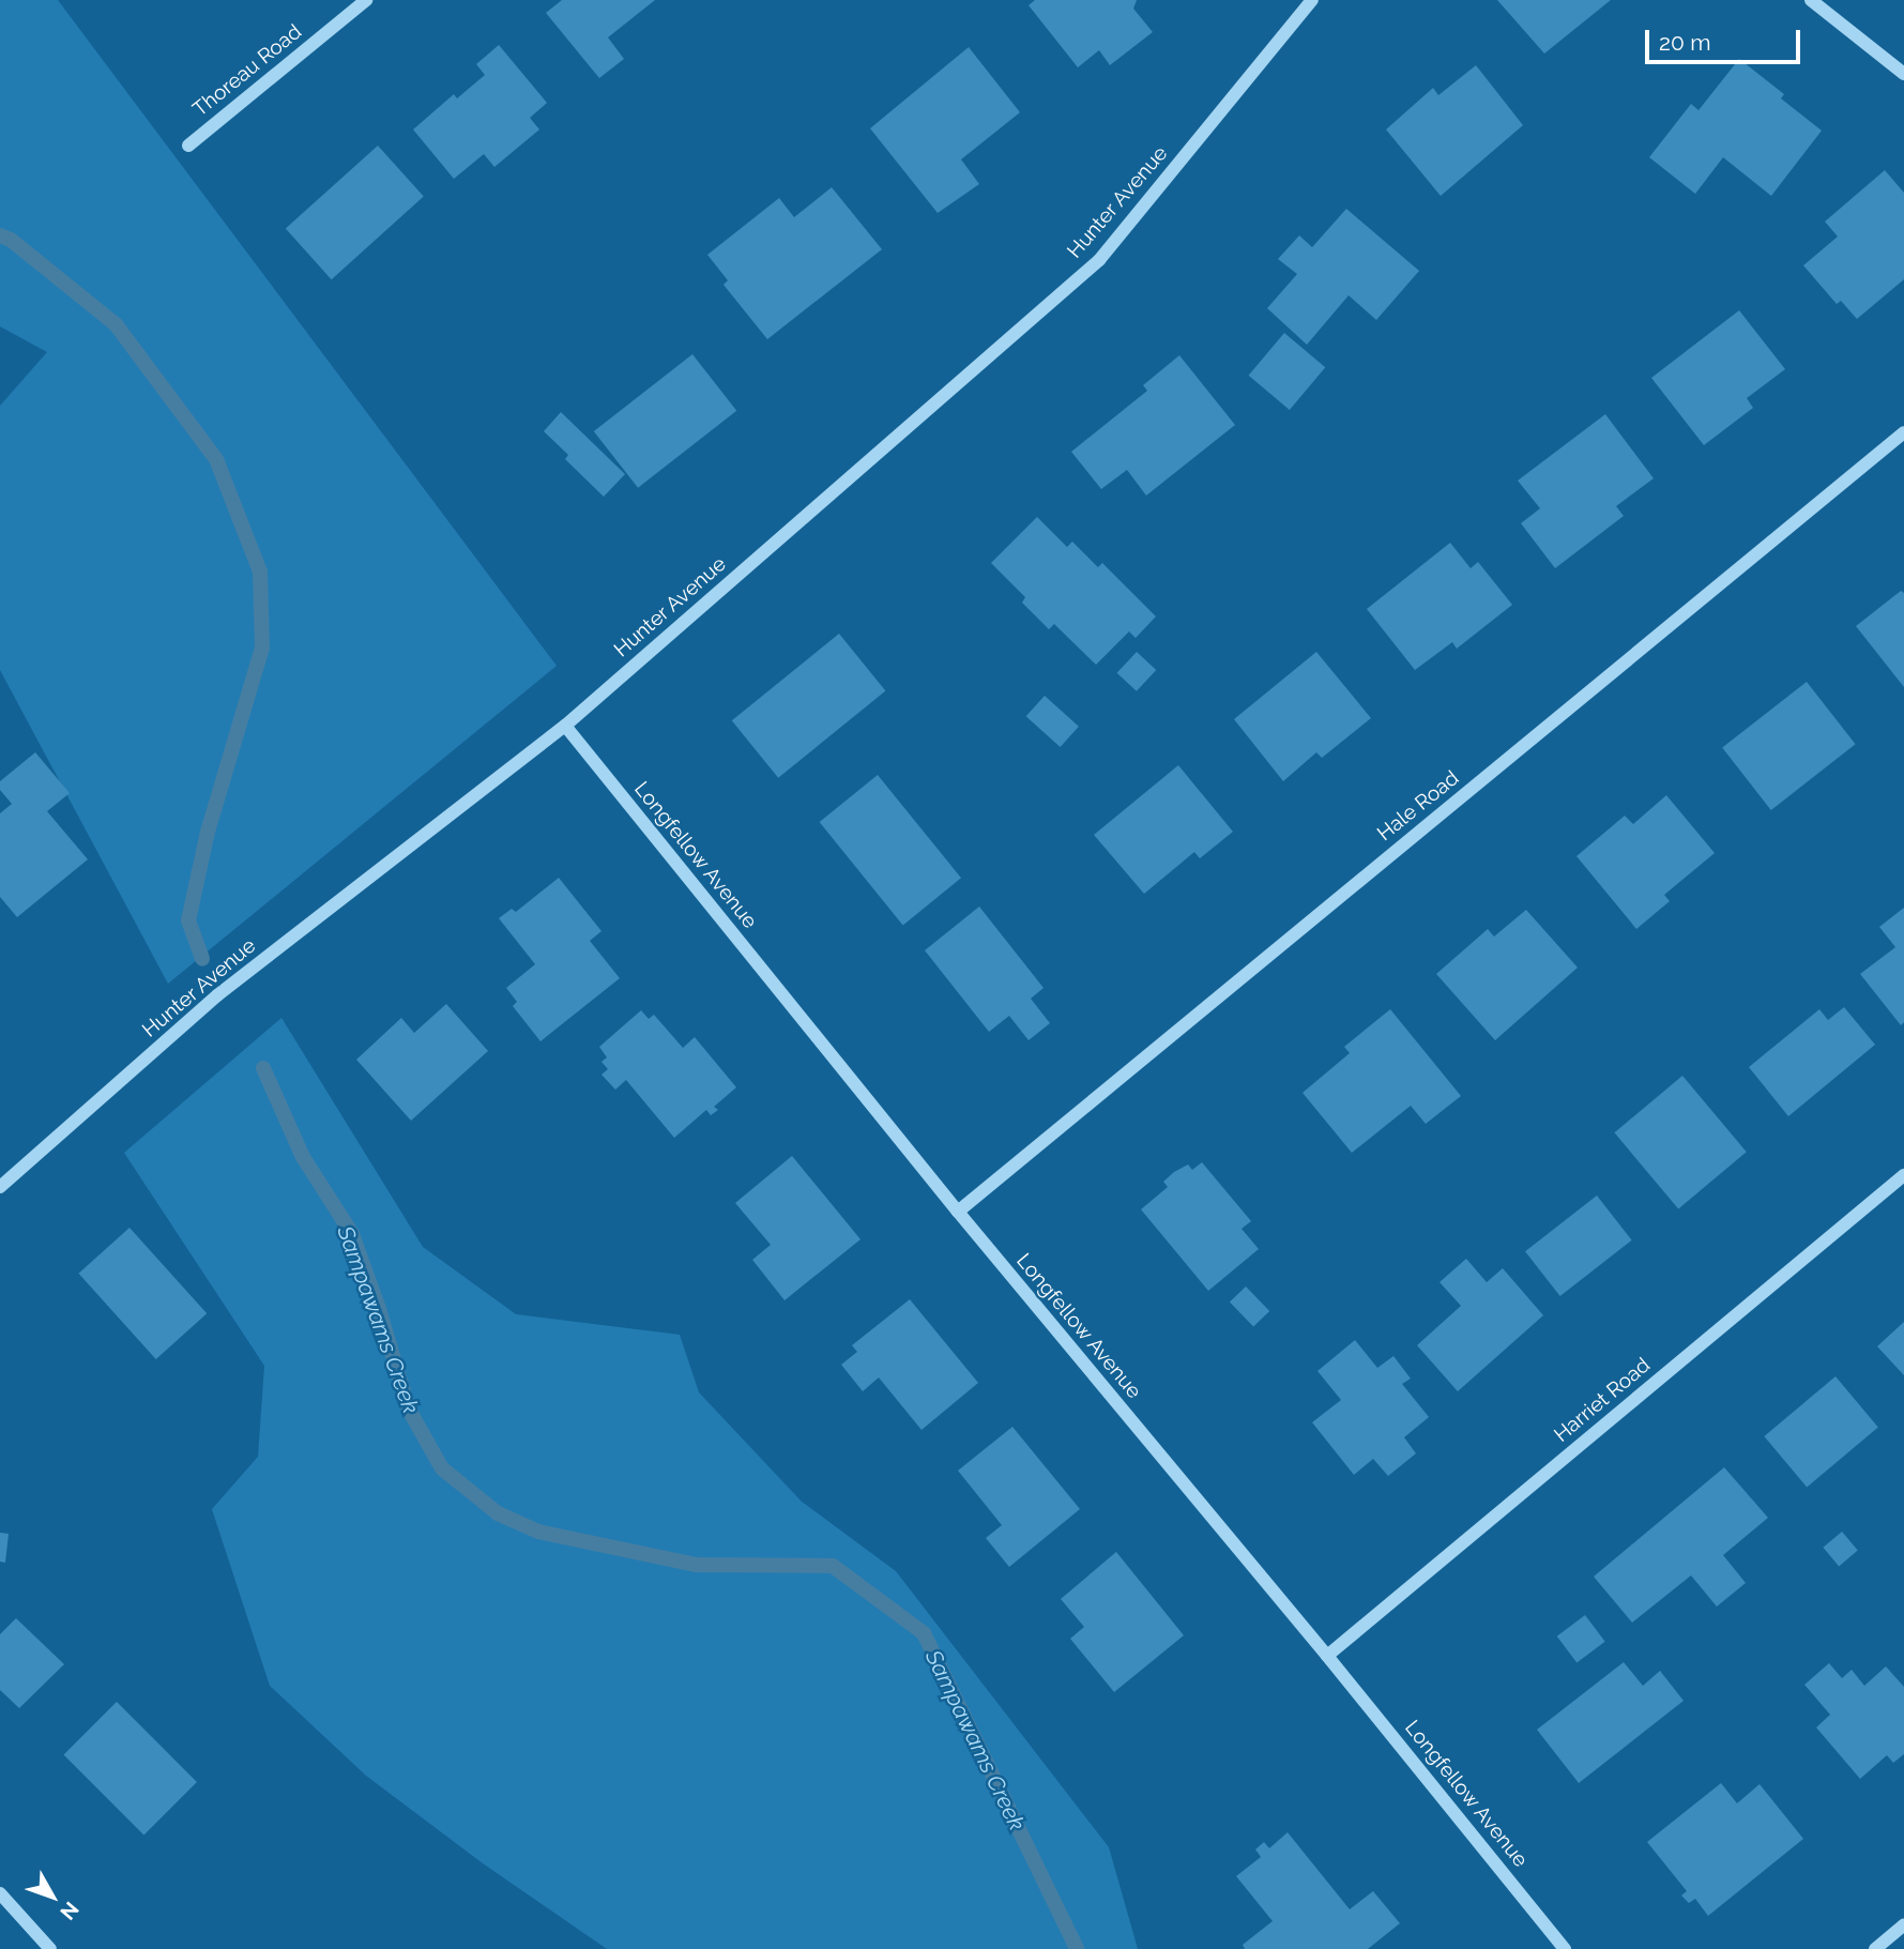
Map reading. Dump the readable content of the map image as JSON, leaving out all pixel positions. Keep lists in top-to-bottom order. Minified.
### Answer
{"streets":{"street":["Thoreau Road","Hunter Avenue","Hale Road","Longfellow Avenue","Harriet Road"]},"crossings":[["Hunter Avenue","Longfellow Avenue"],["Hale Road","Longfellow Avenue"],["Longfellow Avenue","Harriet Road"]],"water":["Sampawams Creek"],"scale_bar":"20 m","north":"bottom right"}
